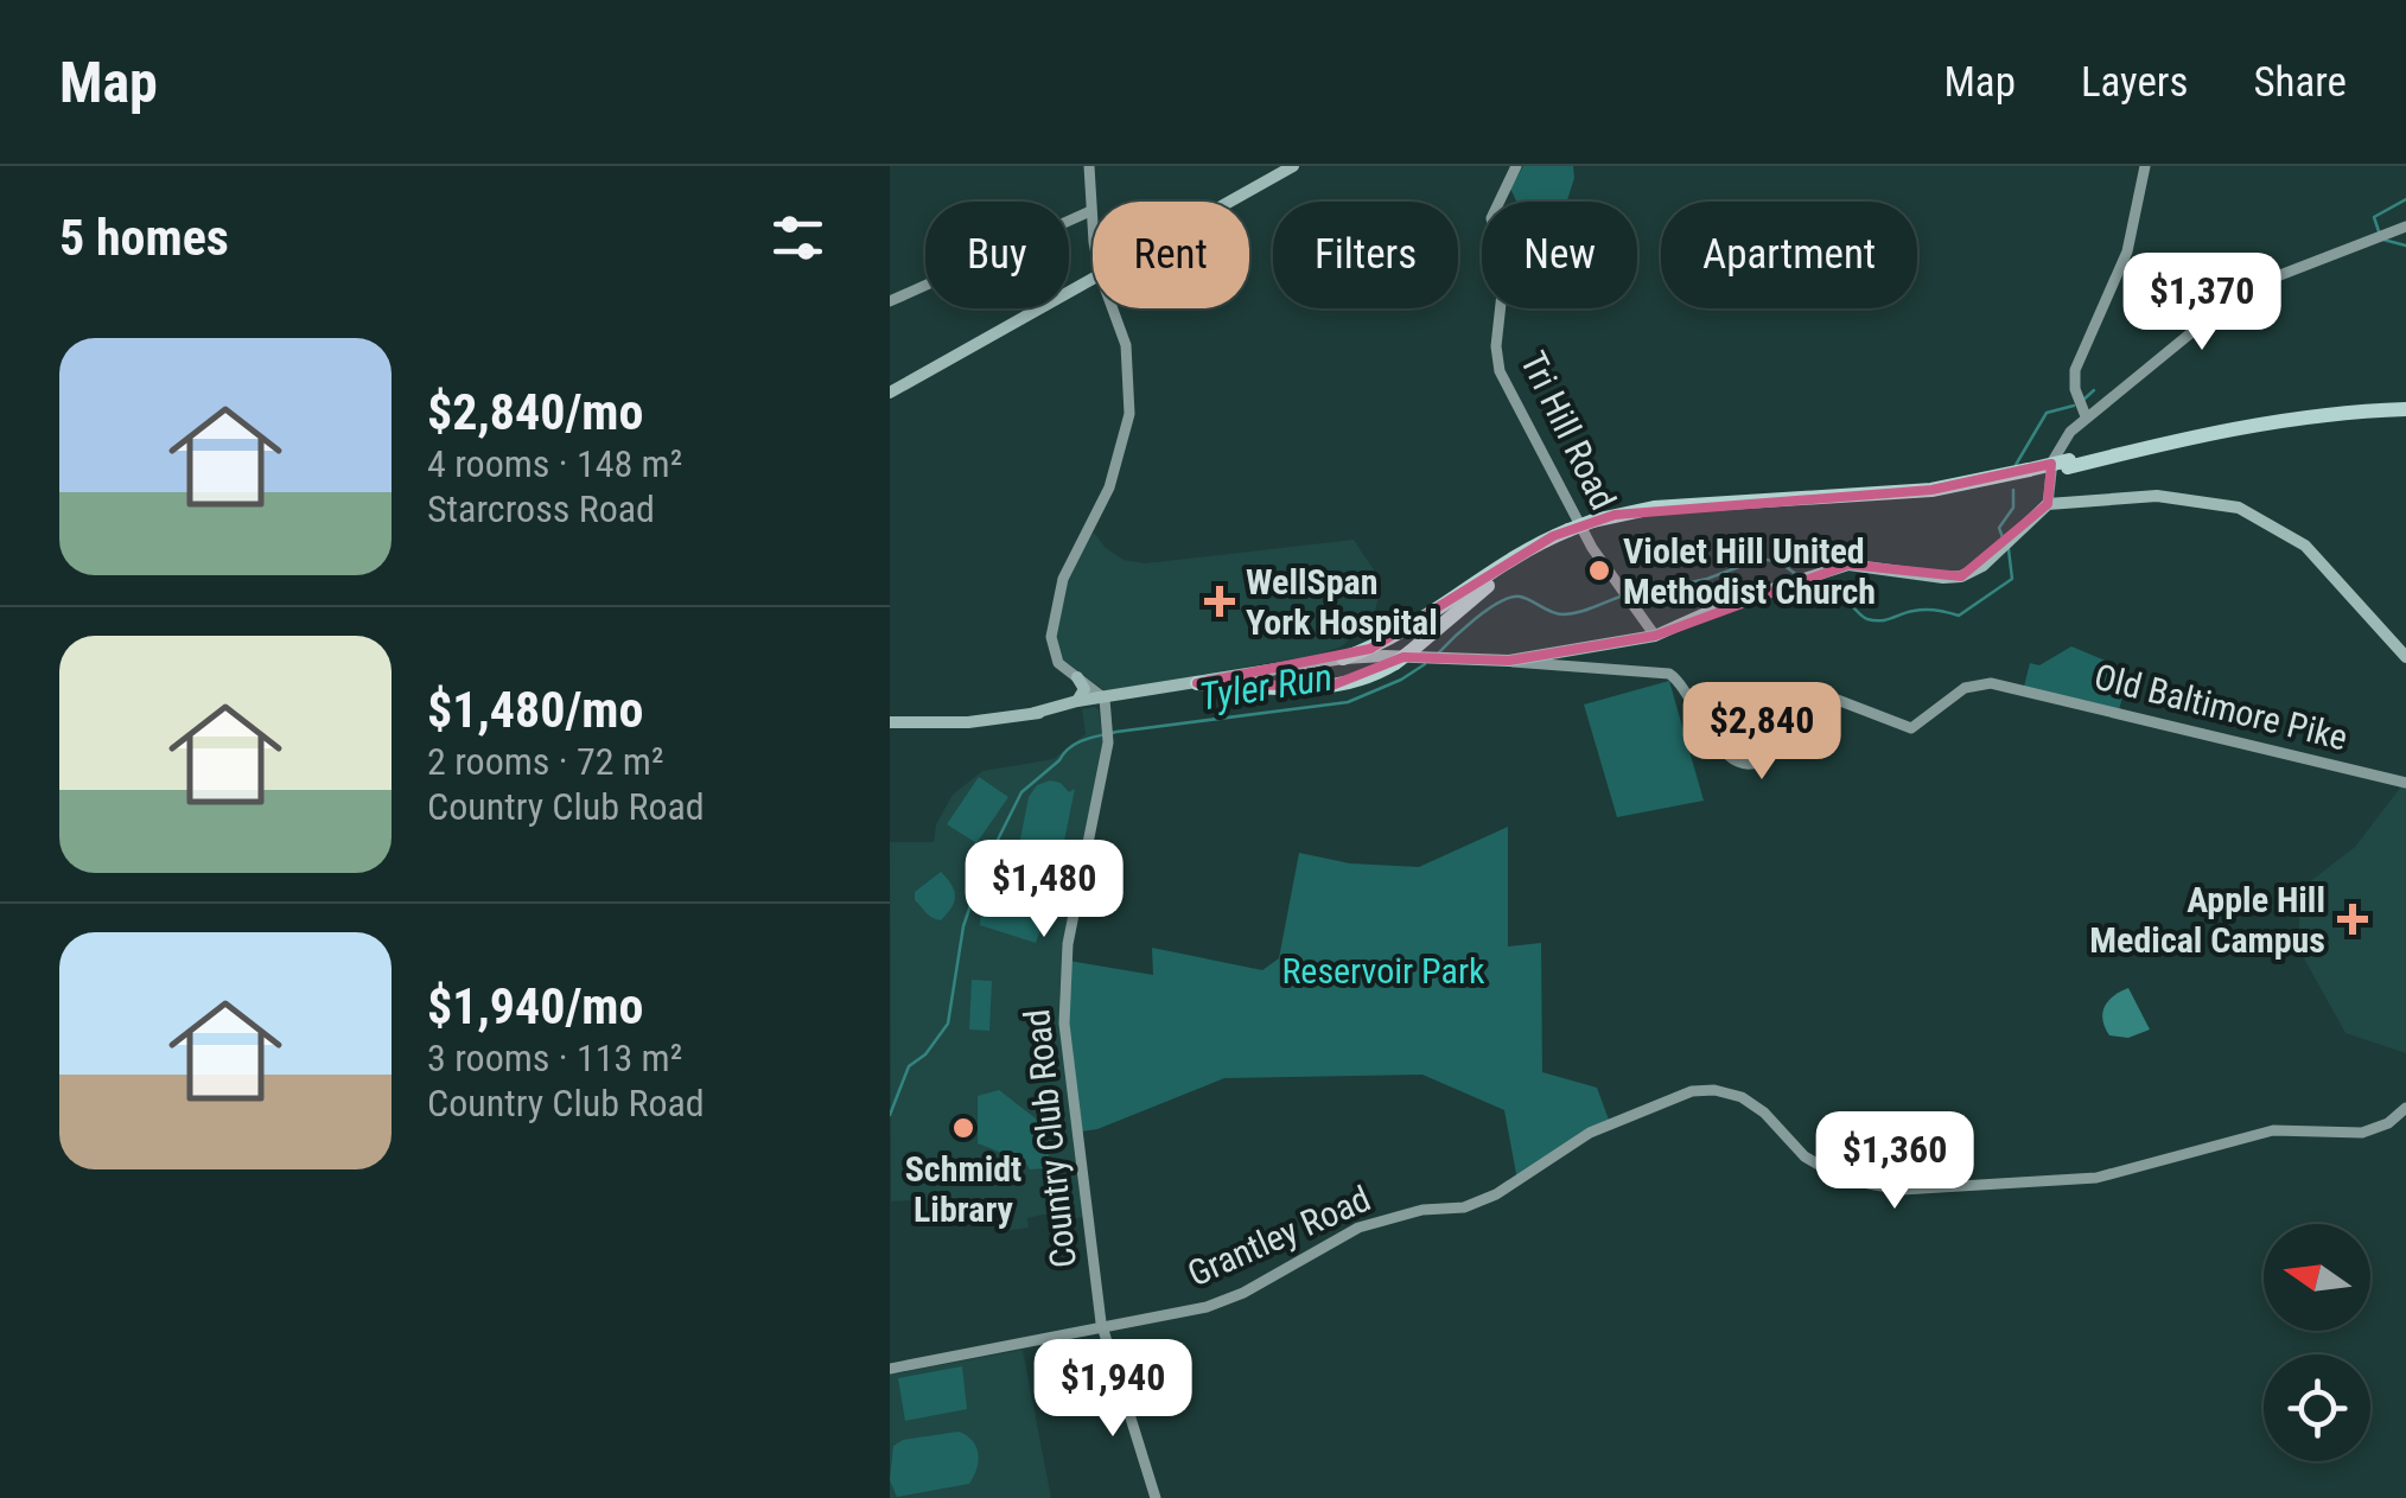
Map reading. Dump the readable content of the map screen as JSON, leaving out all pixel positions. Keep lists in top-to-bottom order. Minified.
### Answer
{"streets":{"street":["Tri Hill Road","Old Baltimore Pike","Country Club Road","Grantley Road"]},"crossings":[["Country Club Road","Grantley Road"]],"water":["Tyler Run"],"parks":["Reservoir Park"],"places":{"other":["Violet Hill United Methodist Church","Schmidt Library"],"health":["WellSpan York Hospital","Apple Hill Medical Campus"]},"north":"left","page":{"header":"Map","nav":["Map","Layers","Share"],"heading":"5 homes","chip":["Buy","Rent","Filters","New","Apartment"],"price":["$1,370","$2,840","$1,480","$1,360","$1,940"],"list":[{"name":"$2,840/mo","note":"4 rooms · 148 m² · Starcross Road"},{"name":"$1,480/mo","note":"2 rooms · 72 m² · Country Club Road"},{"name":"$1,940/mo","note":"3 rooms · 113 m² · Country Club Road"}]}}
